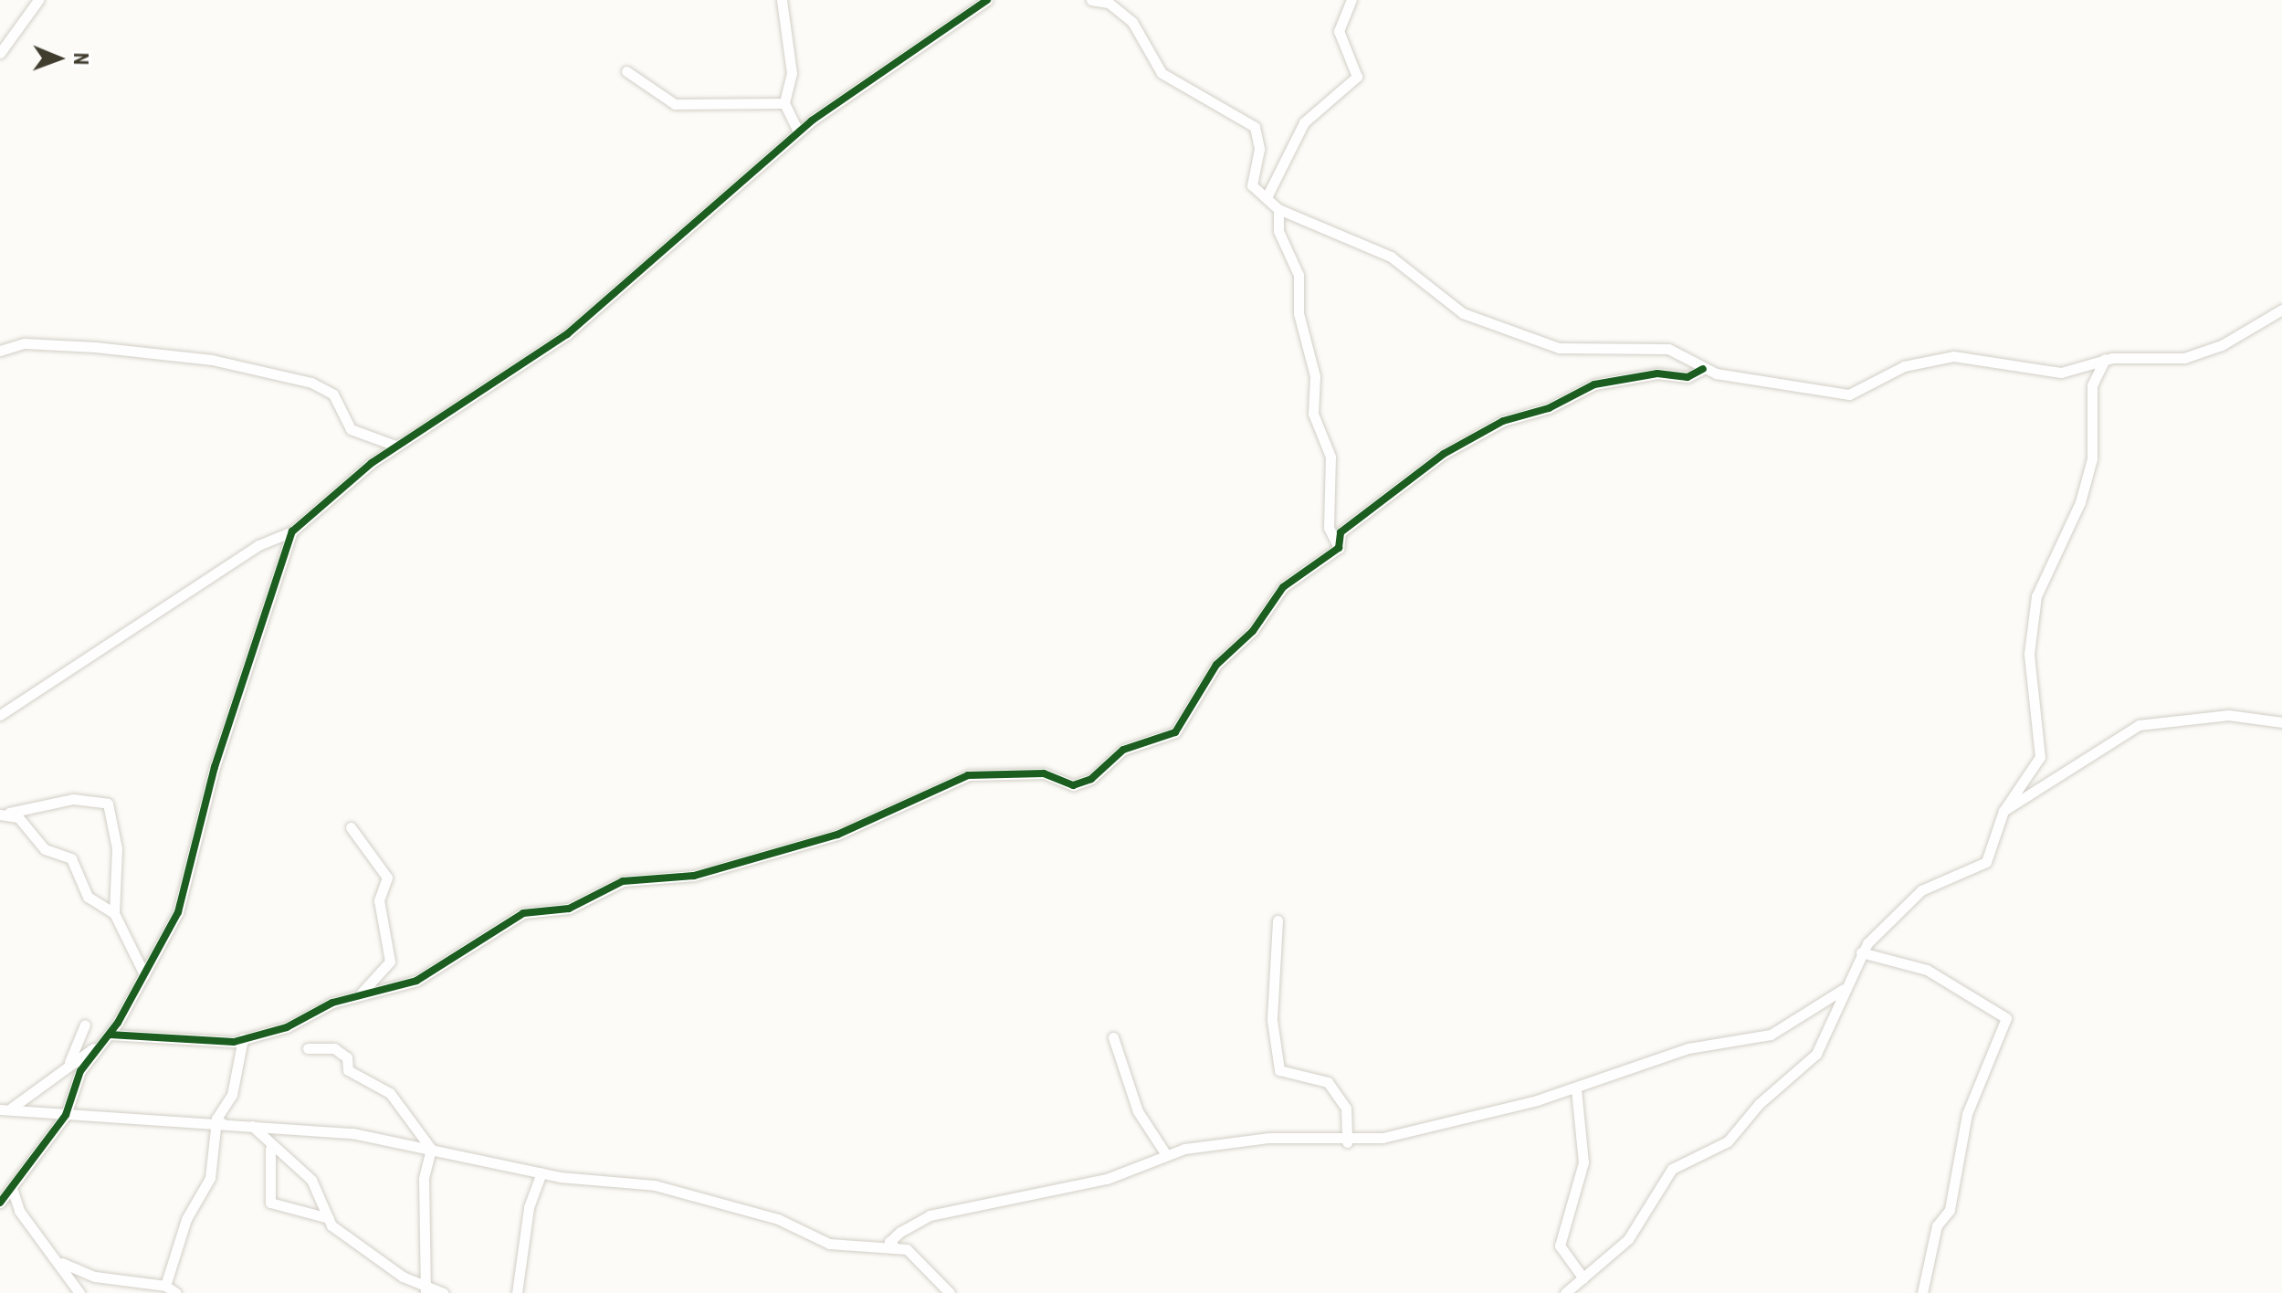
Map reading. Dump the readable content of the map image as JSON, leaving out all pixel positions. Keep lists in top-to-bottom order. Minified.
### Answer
{"north":"right"}
